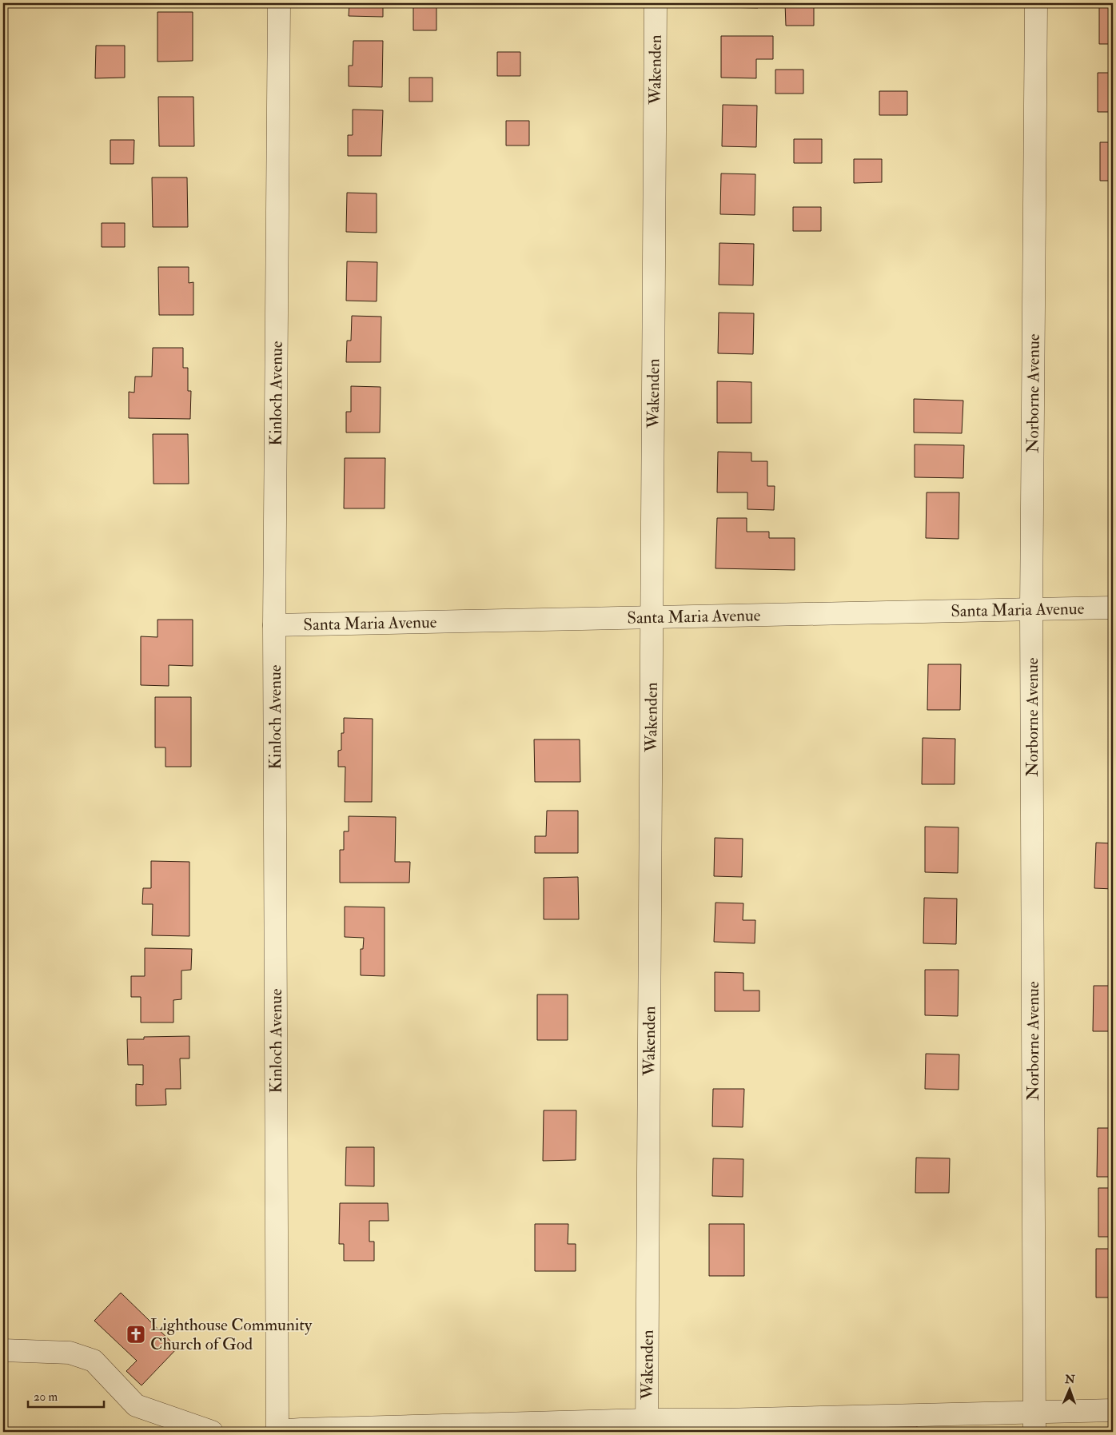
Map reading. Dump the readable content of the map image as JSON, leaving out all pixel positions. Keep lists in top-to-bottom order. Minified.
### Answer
{"streets":{"street":["Wakenden","Kinloch Avenue","Norborne Avenue","Santa Maria Avenue"]},"crossings":[["Wakenden","Santa Maria Avenue"],["Kinloch Avenue","Santa Maria Avenue"],["Norborne Avenue","Santa Maria Avenue"]],"places":{"church":["Lighthouse Community Church of God"]},"scale_bar":"20 m","north":"top"}
